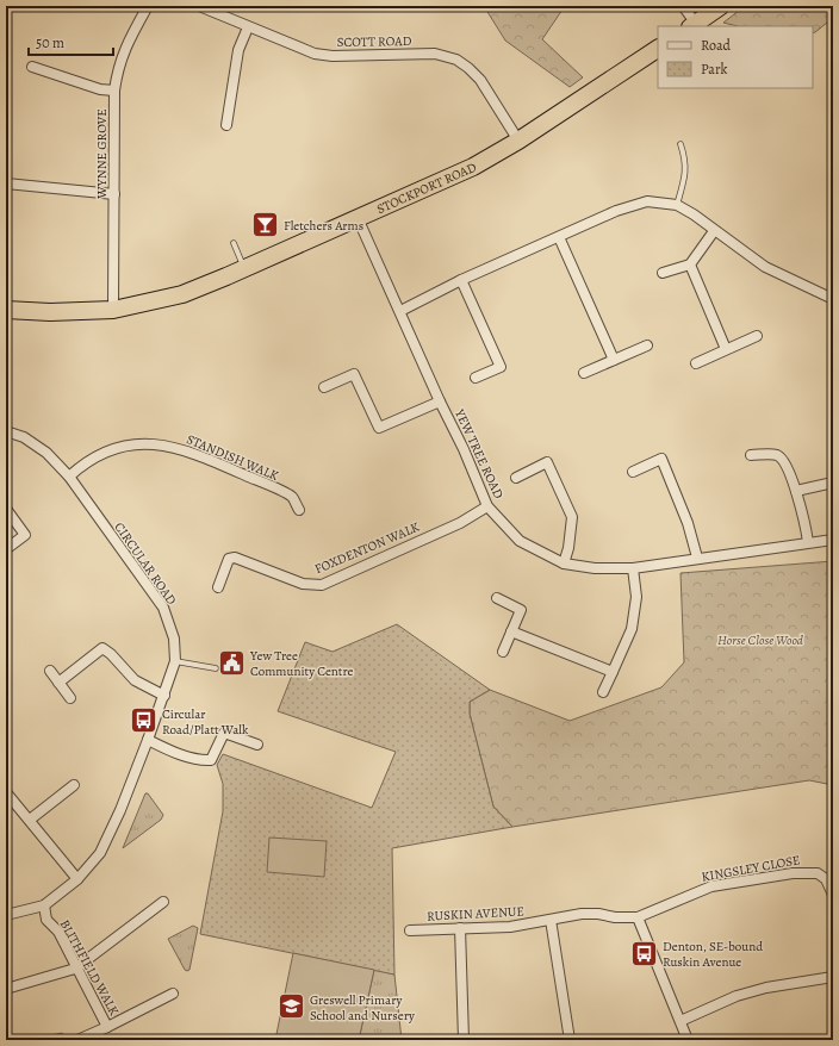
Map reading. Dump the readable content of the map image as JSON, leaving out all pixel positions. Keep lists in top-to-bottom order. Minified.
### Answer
{"streets":{"highway":["STOCKPORT ROAD"],"street":["SCOTT ROAD","WYNNE GROVE","YEW TREE ROAD","STANDISH WALK","FOXDENTON WALK","CIRCULAR ROAD","KINGSLEY CLOSE","RUSKIN AVENUE","BLITHFIELD WALK"]},"crossings":[["SCOTT ROAD","STOCKPORT ROAD"],["WYNNE GROVE","STOCKPORT ROAD"],["STOCKPORT ROAD","YEW TREE ROAD"],["YEW TREE ROAD","FOXDENTON WALK"],["STANDISH WALK","CIRCULAR ROAD"],["CIRCULAR ROAD","BLITHFIELD WALK"],["KINGSLEY CLOSE","RUSKIN AVENUE"]],"parks":["Horse Close Wood"],"places":{"bar":["Fletchers Arms"],"public building":["Yew Tree Community Centre"],"bus stop":["Circular Road/Platt Walk","Denton, SE-bound Ruskin Avenue"],"school or university":["Greswell Primary School and Nursery"]},"legend":["Road","Park"],"scale_bar":"50 m"}
